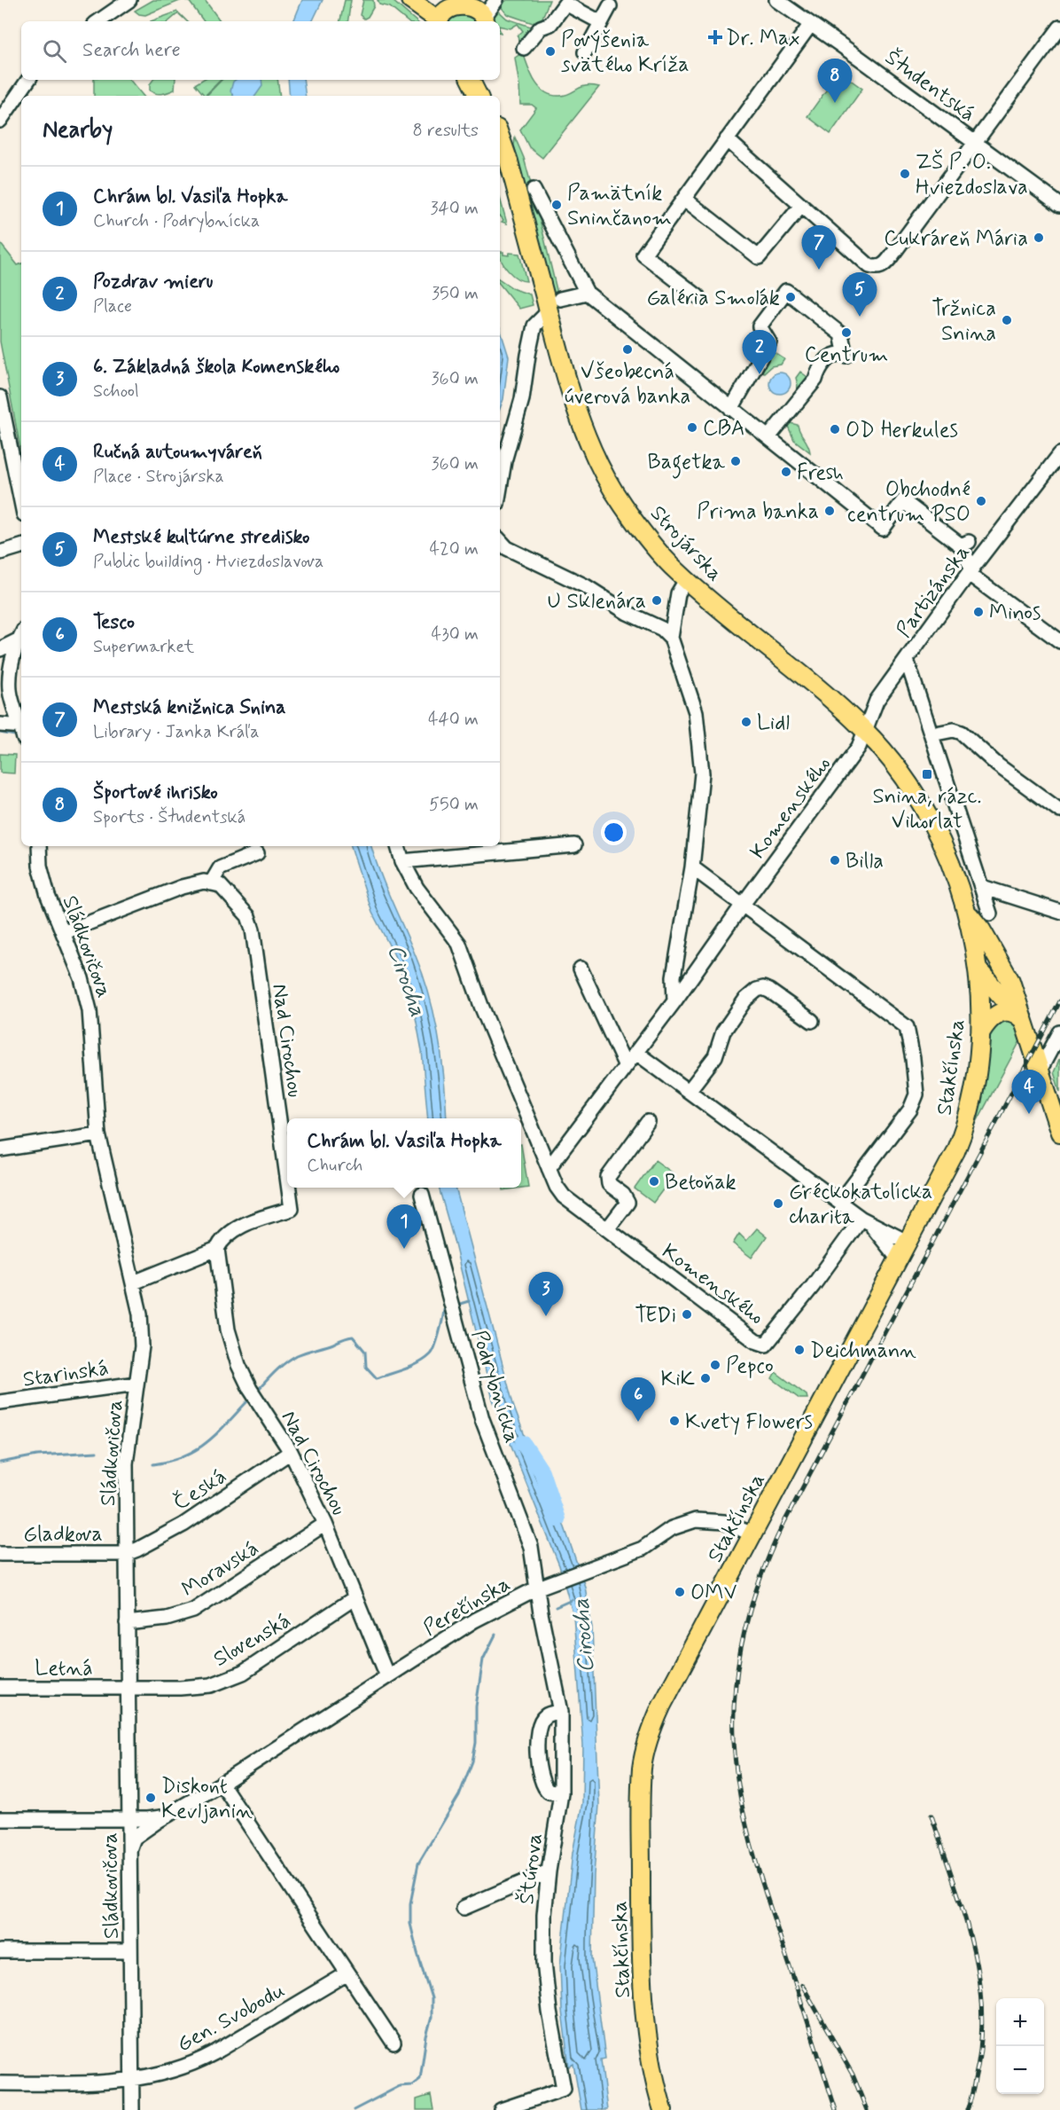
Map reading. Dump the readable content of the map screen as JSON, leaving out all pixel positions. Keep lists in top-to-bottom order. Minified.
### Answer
{"streets":{"main road":["Strojárska","Stakčínska"],"street":["Študentská","Partizánska","Komenského","Sládkovičova","Nad Cirochou","Starinská","Podrybnícka","Česká","Gladkova","Moravská","Perečínska","Slovenská","Letná","Štúrova","Gen. Svobodu"]},"crossings":[["Strojárska","Partizánska"],["Strojárska","Komenského"],["Strojárska","Stakčínska"],["Partizánska","Komenského"],["Sládkovičova","Starinská"],["Sládkovičova","Česká"],["Sládkovičova","Gladkova"],["Sládkovičova","Moravská"],["Sládkovičova","Perečínska"],["Sládkovičova","Slovenská"],["Sládkovičova","Letná"],["Sládkovičova","Gen. Svobodu"],["Nad Cirochou","Česká"],["Nad Cirochou","Moravská"],["Nad Cirochou","Perečínska"],["Nad Cirochou","Slovenská"],["Stakčínska","Perečínska"],["Podrybnícka","Perečínska"],["Podrybnícka","Štúrova"],["Česká","Gladkova"],["Perečínska","Štúrova"],["Slovenská","Letná"]],"water":["Cirocha"],"places":{"health":["Dr. Max"],"other":["Povýšenia svätého Kríža","ZŠ P. O. Hviezdoslava","Pamätník Sninčanom","Cukráreň Mária","Galéria Smolák","Tržnica Snina","Centrum","Všeobecná úverová banka","CBA","OD Herkules","Bagetka","Fresh","Obchodné centrum PSO","Prima banka","U Sklenára","Minos","Lidl","Billa","Betoňak","Gréckokatolícka charita","TEDi","Deichmann","Pepco","KiK","Kvety Flowers","OMV","Diskont Kevljanin"],"transit":["Snina, rázc. Vihorlat"]},"page":{"search":"Search here","pins":["8","7","5","2","4","1","3","6"],"heading":["Nearby","8 results"],"list":[{"mark":"1","name":"Chrám bl. Vasiľa Hopka","note":"Church · Podrybnícka","value":"340 m"},{"mark":"2","name":"Pozdrav mieru","note":"Place","value":"350 m"},{"mark":"3","name":"6. Základná škola Komenského","note":"School","value":"360 m"},{"mark":"4","name":"Ručná autoumyváreň","note":"Place · Strojárska","value":"360 m"},{"mark":"5","name":"Mestské kultúrne stredisko","note":"Public building · Hviezdoslavova","value":"420 m"},{"mark":"6","name":"Tesco","note":"Supermarket","value":"430 m"},{"mark":"7","name":"Mestská knižnica Snina","note":"Library · Janka Kráľa","value":"440 m"},{"mark":"8","name":"Športové ihrisko","note":"Sports · Študentská","value":"550 m"}],"popup":["Chrám bl. Vasiľa Hopka","Church"],"map_buttons":["+","−"]}}
